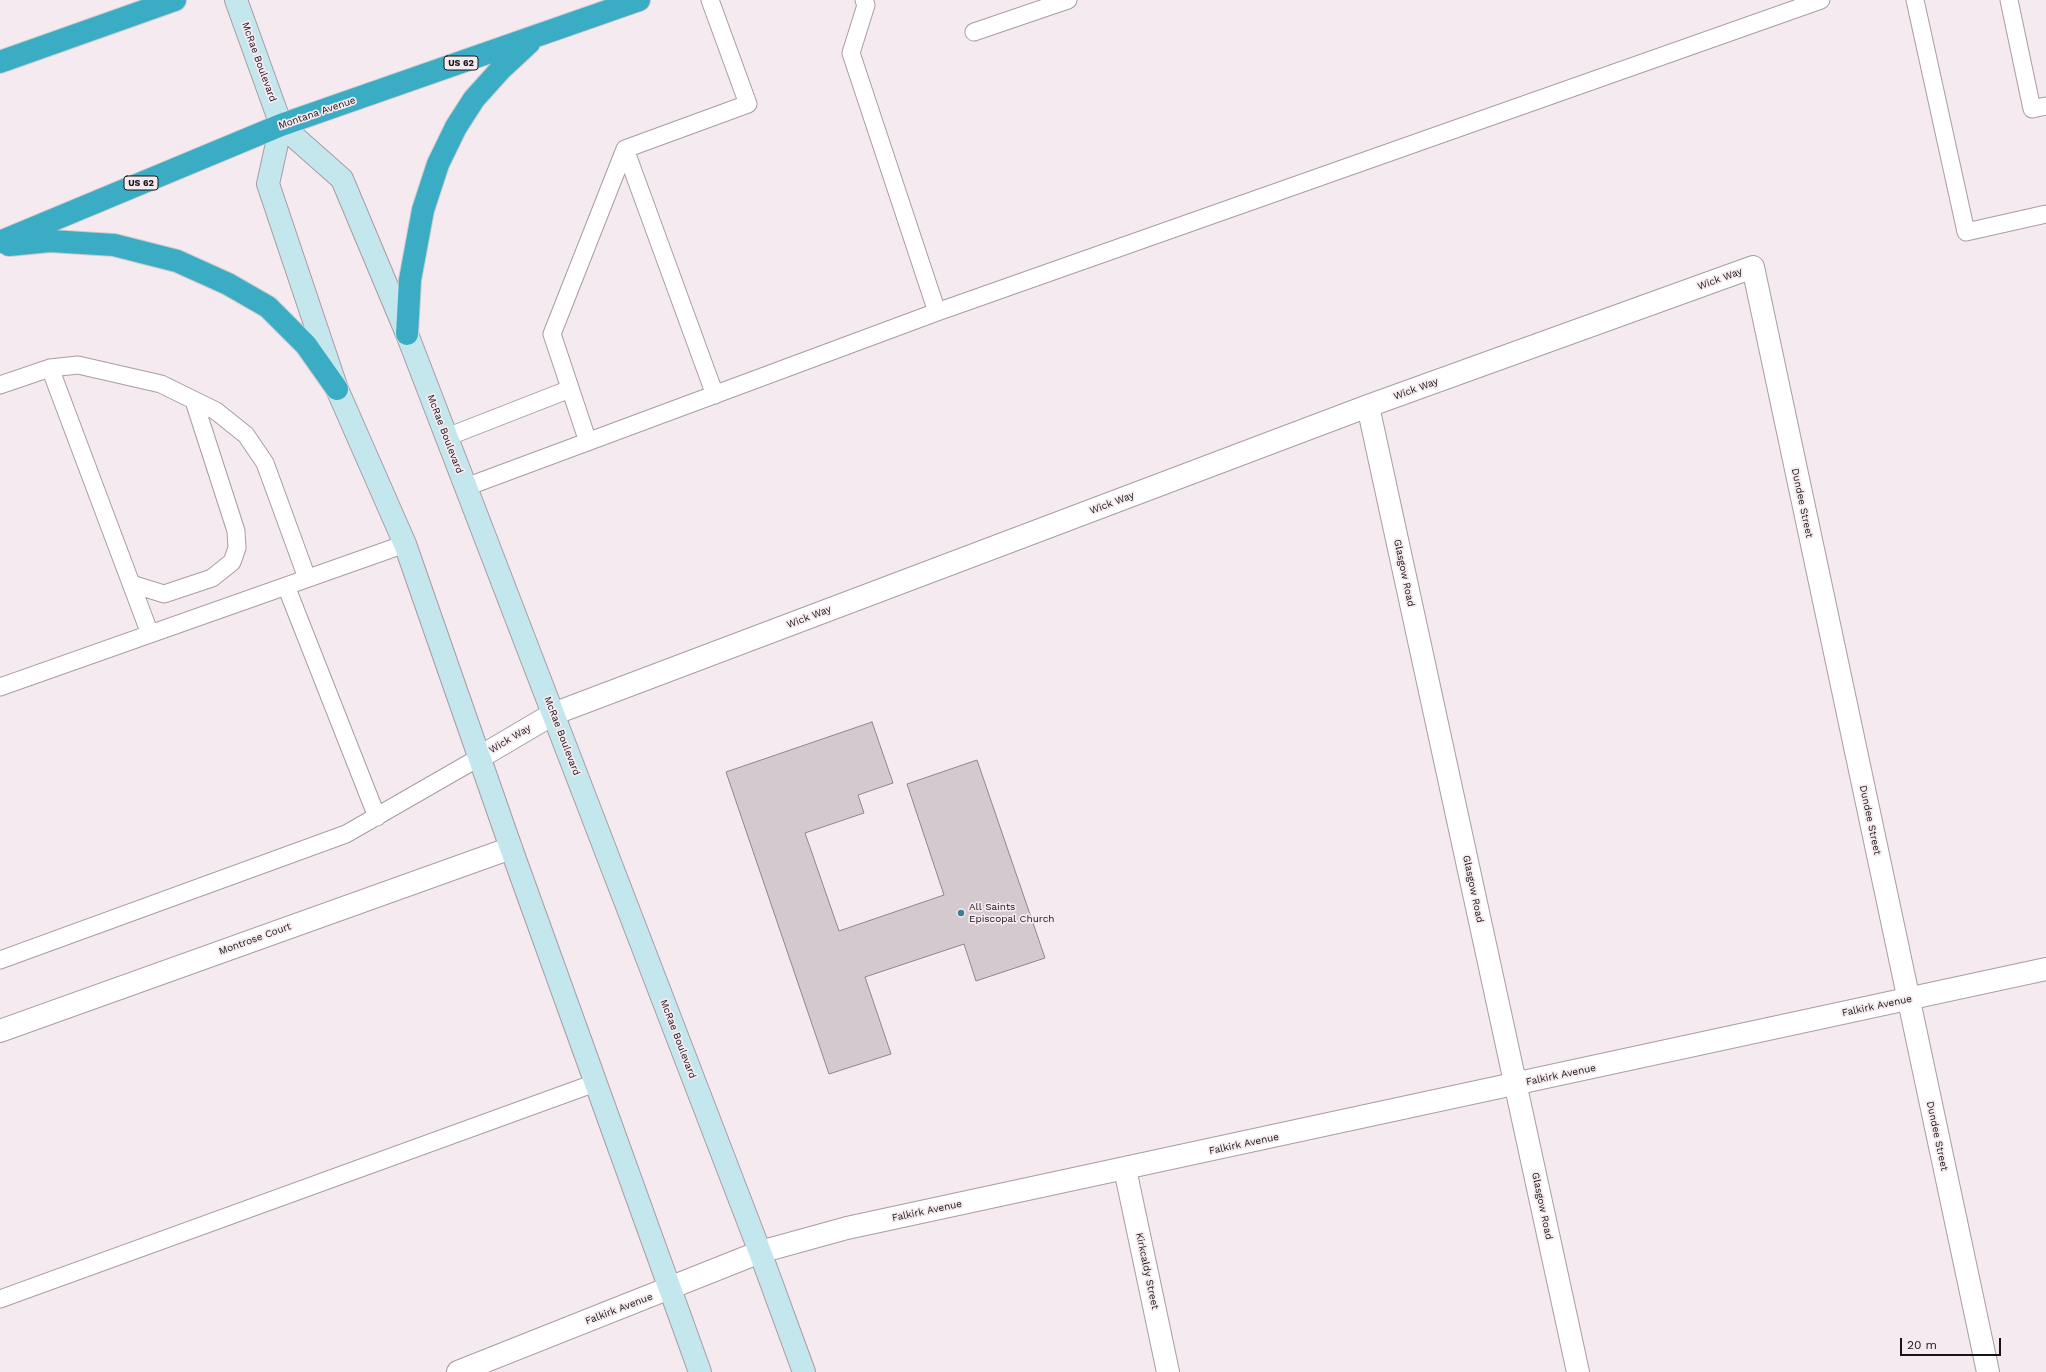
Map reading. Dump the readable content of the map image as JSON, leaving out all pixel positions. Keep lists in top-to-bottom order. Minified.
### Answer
{"streets":{"highway":["US 62","Montana Avenue"],"main road":["McRae Boulevard"],"street":["Wick Way","Dundee Street","Glasgow Road","Montrose Court","Falkirk Avenue","Kirkcaldy Street"]},"crossings":[["McRae Boulevard","Montana Avenue"],["McRae Boulevard","Wick Way"],["McRae Boulevard","Falkirk Avenue"],["Wick Way","Dundee Street"],["Wick Way","Glasgow Road"],["Dundee Street","Falkirk Avenue"],["Glasgow Road","Falkirk Avenue"],["Falkirk Avenue","Kirkcaldy Street"]],"places":["All Saints Episcopal Church"],"scale_bar":"20 m"}
